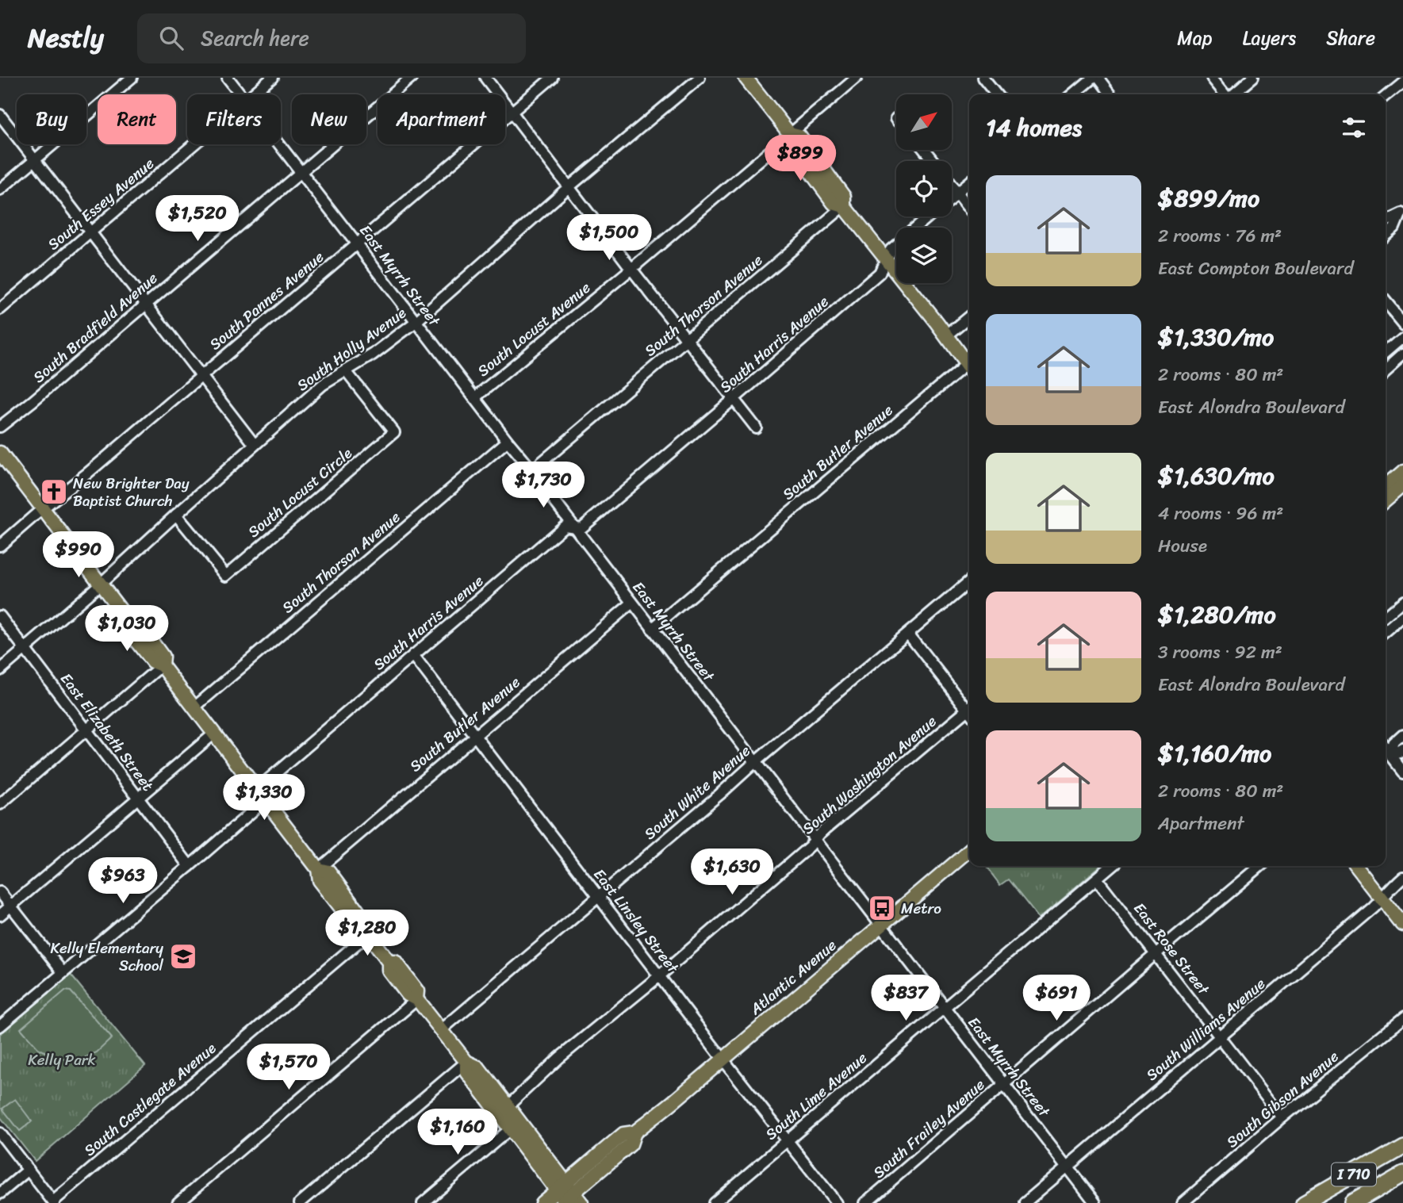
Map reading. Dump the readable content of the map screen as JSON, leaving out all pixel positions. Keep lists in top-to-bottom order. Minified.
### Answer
{"streets":{"highway":["I 710"],"main road":["Atlantic Avenue"],"street":["South Essey Avenue","East Myrrh Street","South Pannes Avenue","South Thorson Avenue","South Bradfield Avenue","South Locust Avenue","South Harris Avenue","South Holly Avenue","South Butler Avenue","South Locust Circle","East Elizabeth Street","South Washington Avenue","South White Avenue","East Linsley Street","East Rose Street","South Williams Avenue","South Lime Avenue","South Castlegate Avenue","South Gibson Avenue","South Frailey Avenue"]},"crossings":[["East Myrrh Street","South Pannes Avenue"],["East Myrrh Street","South Thorson Avenue"],["East Myrrh Street","South Bradfield Avenue"],["East Myrrh Street","South Locust Avenue"],["East Myrrh Street","South Harris Avenue"],["East Myrrh Street","South Holly Avenue"],["East Myrrh Street","South Butler Avenue"],["East Myrrh Street","South Washington Avenue"],["East Myrrh Street","South White Avenue"],["East Myrrh Street","Atlantic Avenue"],["East Myrrh Street","South Williams Avenue"],["East Myrrh Street","South Lime Avenue"],["East Myrrh Street","South Frailey Avenue"],["South Harris Avenue","East Elizabeth Street"],["South Harris Avenue","East Linsley Street"],["South Holly Avenue","South Locust Circle"],["South Holly Avenue","East Elizabeth Street"],["South Butler Avenue","East Linsley Street"],["South Washington Avenue","East Linsley Street"],["South White Avenue","East Linsley Street"],["East Linsley Street","Atlantic Avenue"],["East Linsley Street","South Lime Avenue"],["East Rose Street","South Williams Avenue"],["East Rose Street","South Lime Avenue"],["East Rose Street","South Gibson Avenue"],["East Rose Street","South Frailey Avenue"]],"parks":["Kelly Park"],"places":{"church":["New Brighter Day Baptist Church"],"bus stop":["Metro"],"school or university":["Kelly Elementary School"]},"north":"top right","page":{"header":"Nestly","search":"Search here","nav":["Map","Layers","Share"],"chip":["Buy","Rent","Filters","New","Apartment"],"heading":"14 homes","price":["$899","$1,520","$1,500","$1,730","$990","$1,030","$1,330","$1,630","$963","$1,280","$837","$691","$1,570","$1,160"],"list":[{"name":"$899/mo","note":"2 rooms · 76 m² · East Compton Boulevard"},{"name":"$1,330/mo","note":"2 rooms · 80 m² · East Alondra Boulevard"},{"name":"$1,630/mo","note":"4 rooms · 96 m² · House"},{"name":"$1,280/mo","note":"3 rooms · 92 m² · East Alondra Boulevard"},{"name":"$1,160/mo","note":"2 rooms · 80 m² · Apartment"}]}}
